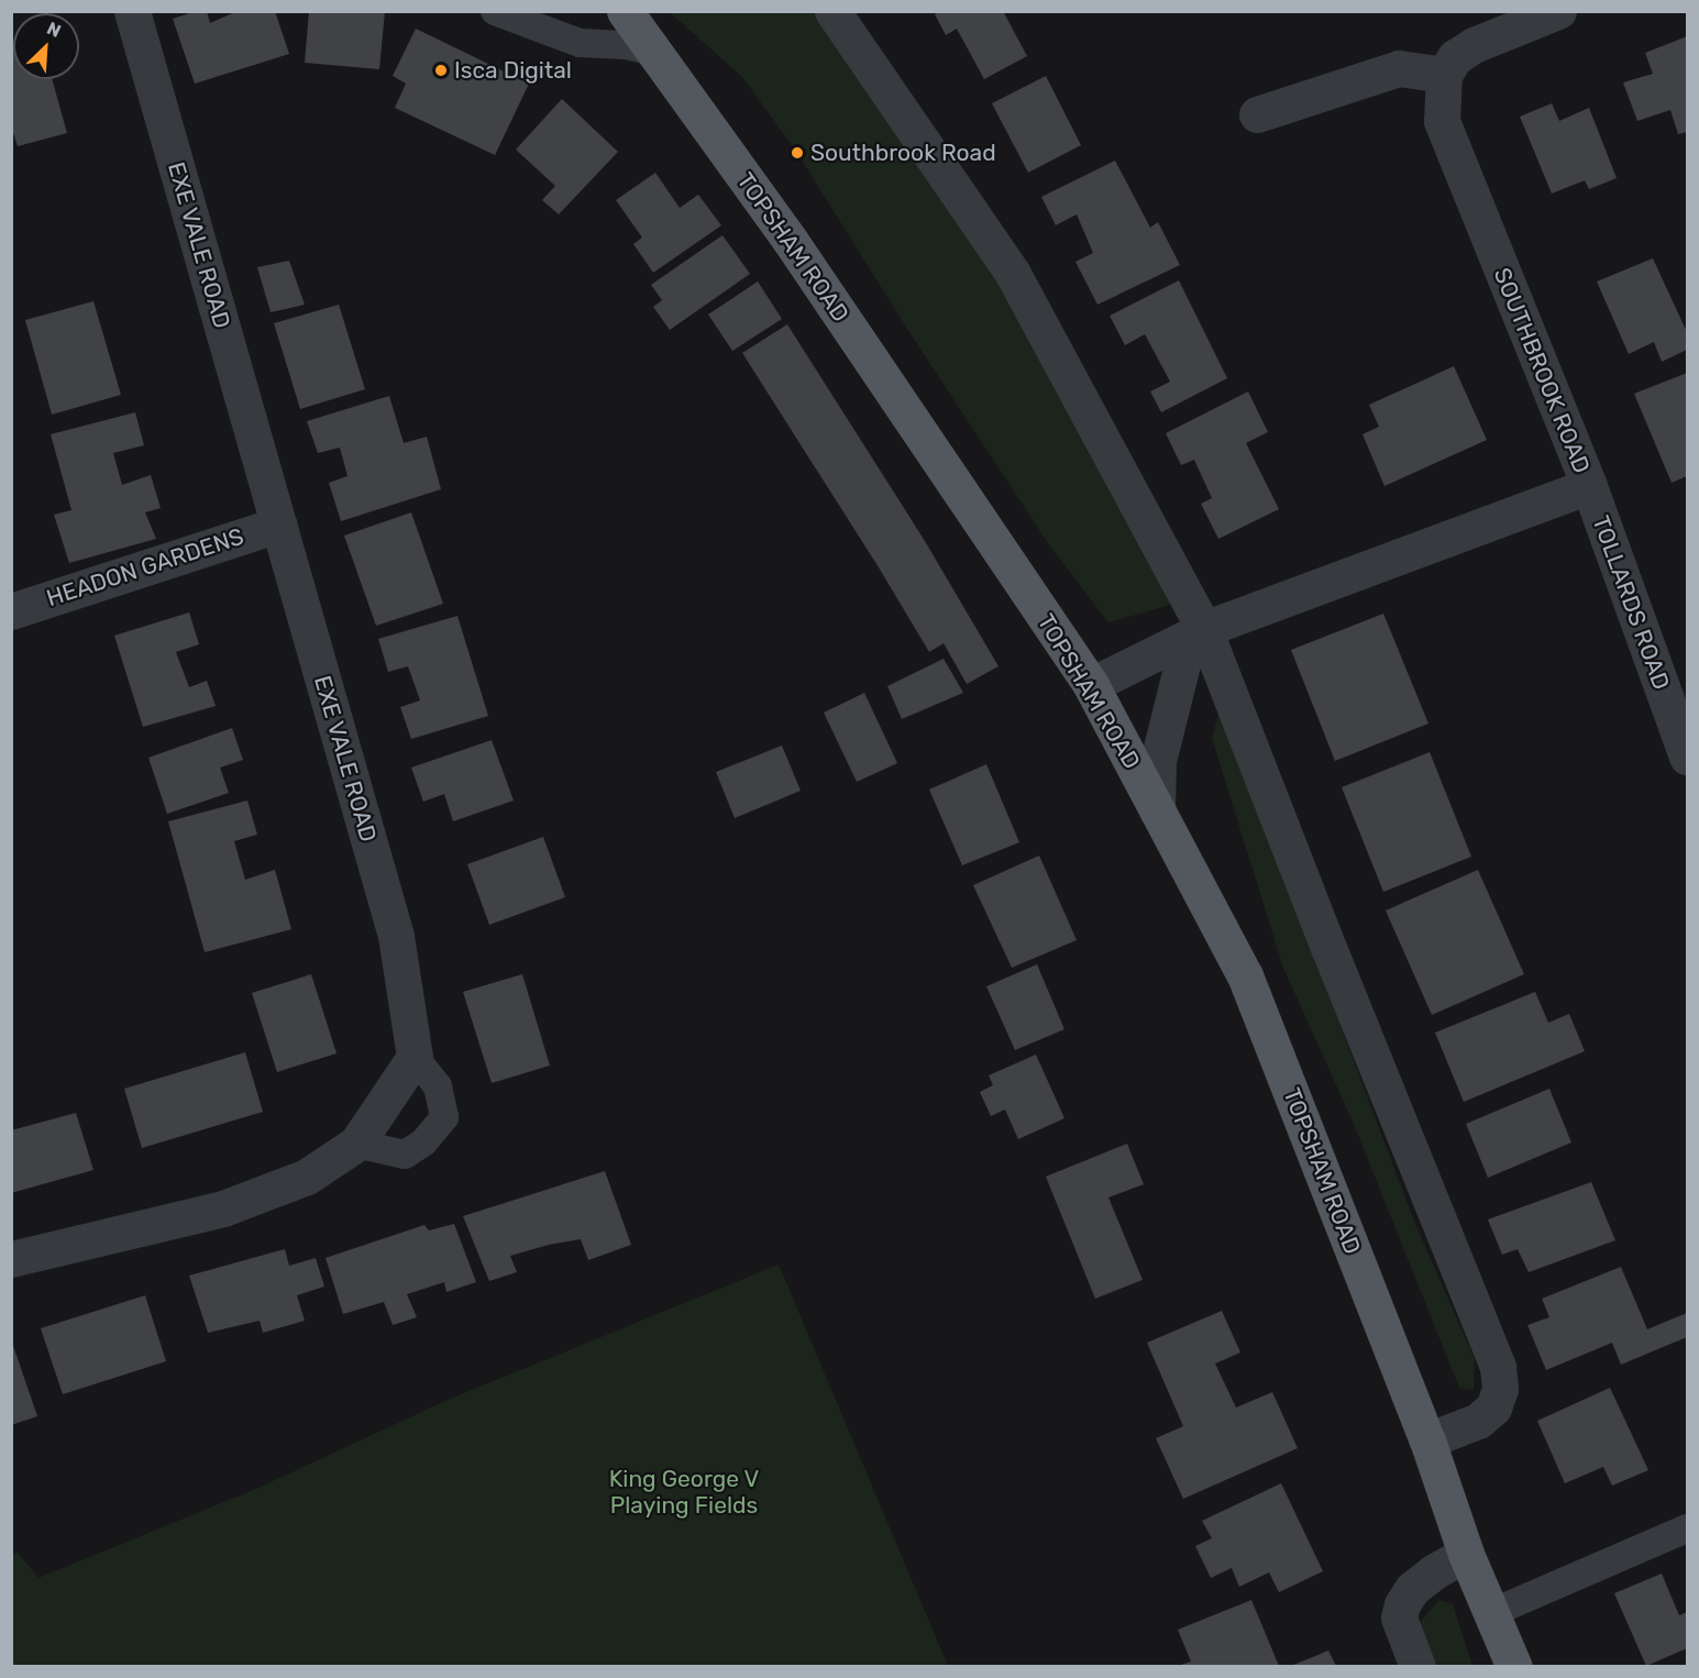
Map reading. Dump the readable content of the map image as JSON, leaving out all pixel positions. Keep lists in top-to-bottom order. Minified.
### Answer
{"streets":{"main road":["TOPSHAM ROAD"],"street":["EXE VALE ROAD","SOUTHBROOK ROAD","HEADON GARDENS","TOLLARDS ROAD"]},"crossings":[["EXE VALE ROAD","HEADON GARDENS"],["TOPSHAM ROAD","SOUTHBROOK ROAD"],["SOUTHBROOK ROAD","TOLLARDS ROAD"]],"parks":["King George V Playing Fields"],"places":["Isca Digital","Southbrook Road"],"north":"top right"}
